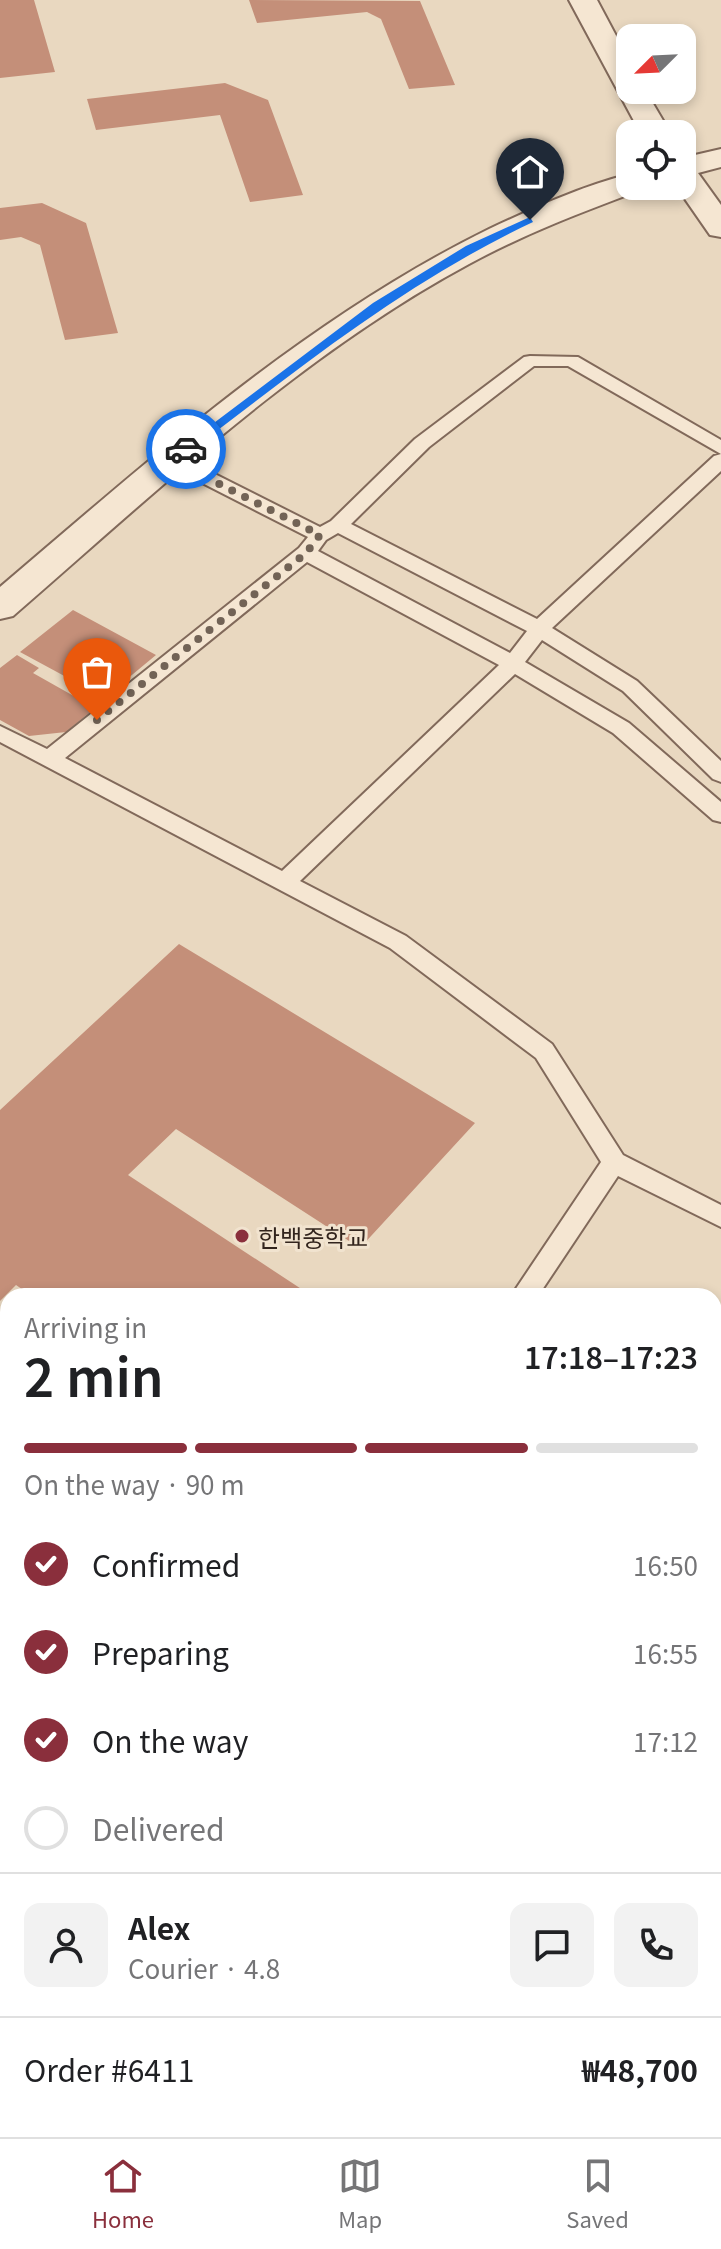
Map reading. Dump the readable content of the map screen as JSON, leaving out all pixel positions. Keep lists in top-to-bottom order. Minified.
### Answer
{"places":["한백중학교"],"north":"bottom left","page":{"heading":["2 min","Arriving in","17:18–17:23"],"panel":["Alex","Courier · 4.8","Order #6411","₩48,700"],"bar":"On the way · 90 m","list":[["Confirmed","16:50"],["Preparing","16:55"],["On the way","17:12"],"Delivered"],"tabs":["Home","Map","Saved"]}}
